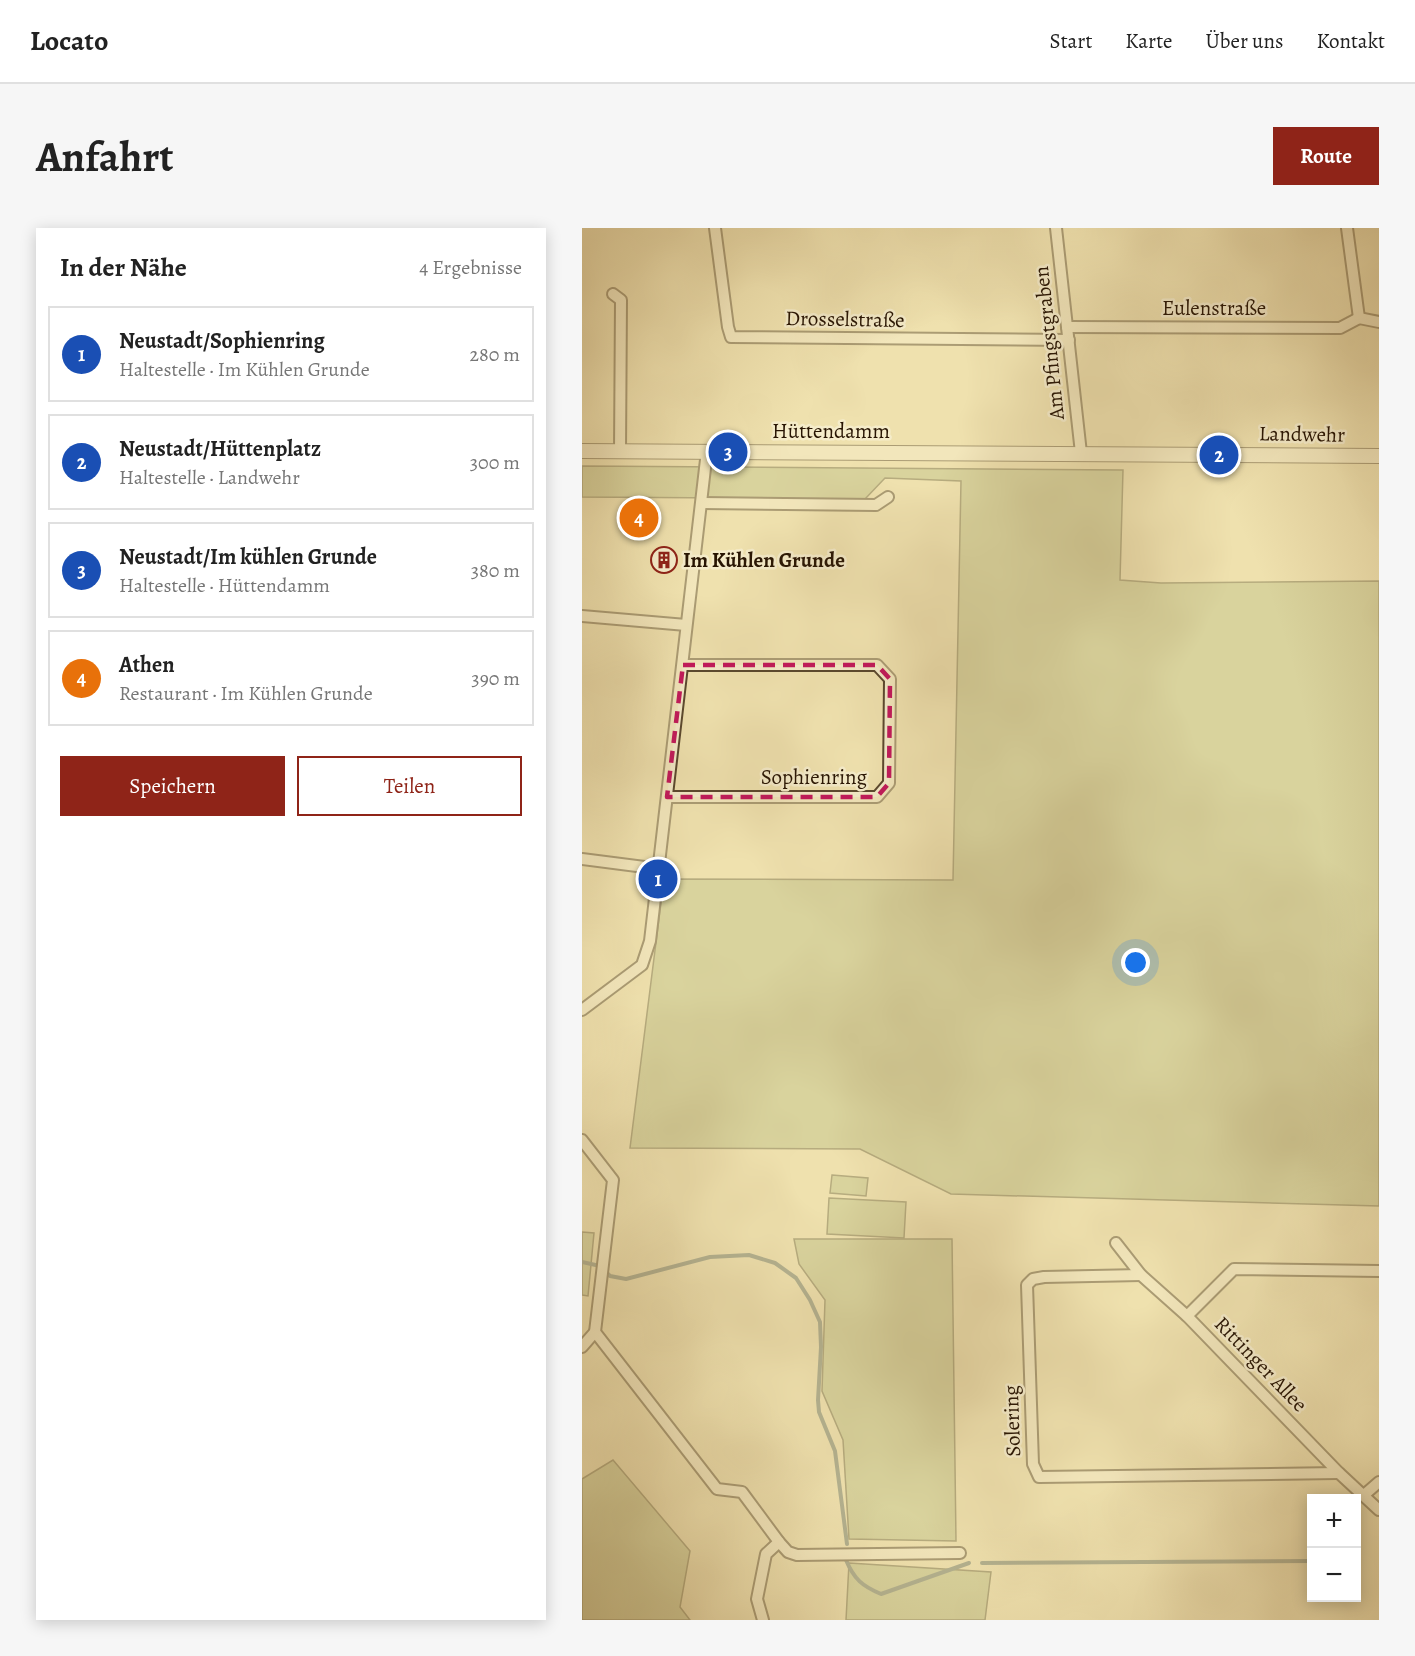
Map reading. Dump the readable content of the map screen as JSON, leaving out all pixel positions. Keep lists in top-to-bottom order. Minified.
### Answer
{"streets":{"street":["Eulenstraße","Drosselstraße","Am Pfingstgraben","Hüttendamm","Landwehr","Sophienring","Rittinger Allee","Solering"]},"crossings":[["Eulenstraße","Am Pfingstgraben"],["Drosselstraße","Am Pfingstgraben"],["Am Pfingstgraben","Hüttendamm"],["Am Pfingstgraben","Landwehr"],["Hüttendamm","Landwehr"],["Rittinger Allee","Solering"]],"places":{"building":["Im Kühlen Grunde"]},"page":{"header":"Locato","nav":["Start","Karte","Über uns","Kontakt"],"buttons":["Route",["Speichern","Teilen"]],"title":"Anfahrt","heading":["In der Nähe","4 Ergebnisse"],"list":[{"mark":"1","name":"Neustadt/Sophienring","note":"Haltestelle · Im Kühlen Grunde","value":"280 m"},{"mark":"2","name":"Neustadt/Hüttenplatz","note":"Haltestelle · Landwehr","value":"300 m"},{"mark":"3","name":"Neustadt/Im kühlen Grunde","note":"Haltestelle · Hüttendamm","value":"380 m"},{"mark":"4","name":"Athen","note":"Restaurant · Im Kühlen Grunde","value":"390 m"}],"pins":["3","2","4","1"],"map_buttons":["+","−"]}}
